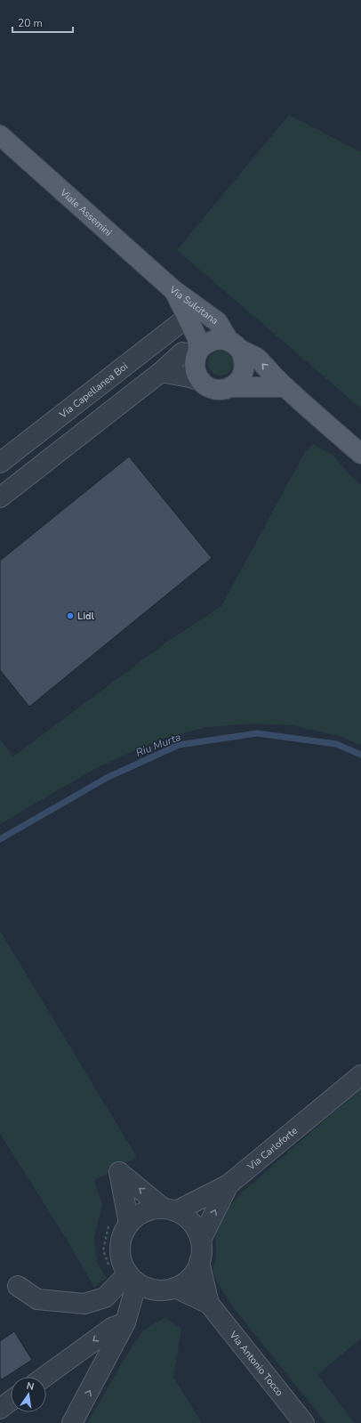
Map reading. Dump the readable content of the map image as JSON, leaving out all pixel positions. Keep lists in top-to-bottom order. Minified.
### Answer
{"streets":{"main road":["Viale Assemini","Via Sulcitana"],"street":["Via Capellanea Boi","Via Carloforte","Via Antonio Tocco"]},"crossings":[["Viale Assemini","Via Sulcitana"],["Via Sulcitana","Via Capellanea Boi"],["Via Carloforte","Via Antonio Tocco"]],"water":["Riu Murta"],"places":["Lidl"],"scale_bar":"20 m","north":"top"}
